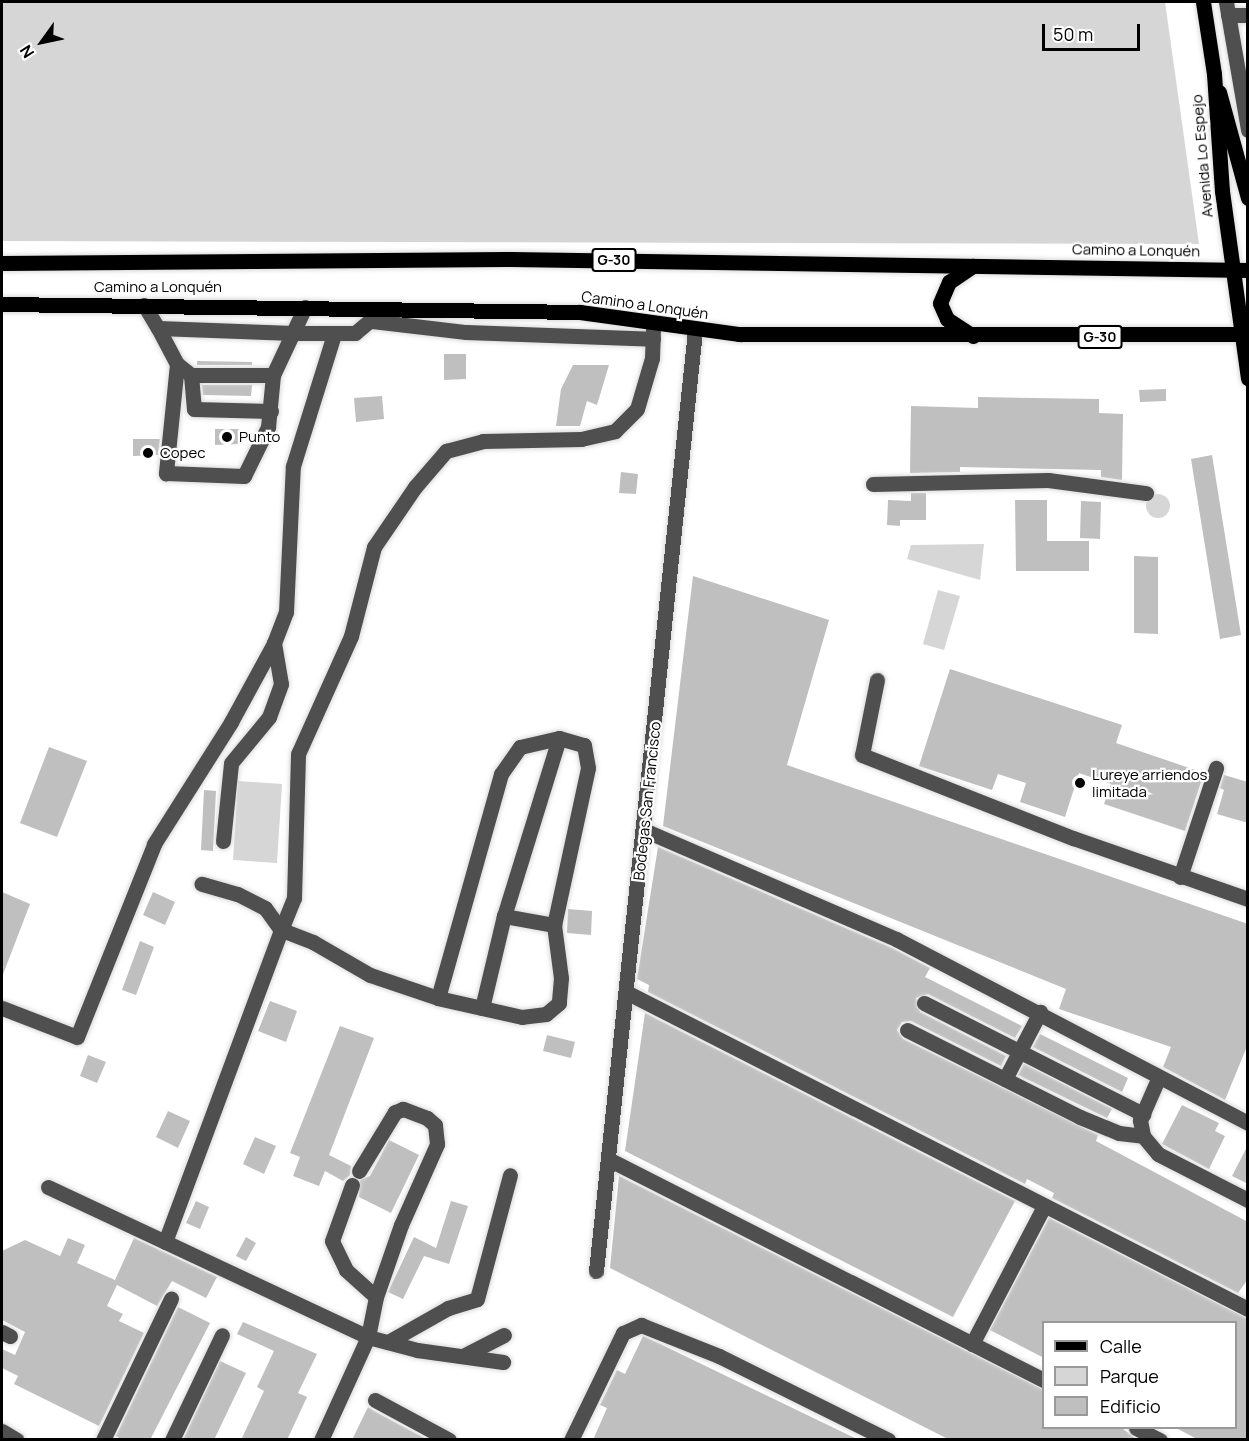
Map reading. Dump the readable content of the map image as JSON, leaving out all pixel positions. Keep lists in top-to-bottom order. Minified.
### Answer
{"streets":{"main road":["Avenida Lo Espejo","Camino a Lonquén","G-30"],"street":["Bodegas San Francisco"]},"crossings":[["Avenida Lo Espejo","Camino a Lonquén"],["Camino a Lonquén","Bodegas San Francisco"]],"places":["Punto","Copec","Lureye arriendos limitada"],"legend":["Calle","Parque","Edificio"],"scale_bar":"50 m","north":"bottom left"}
